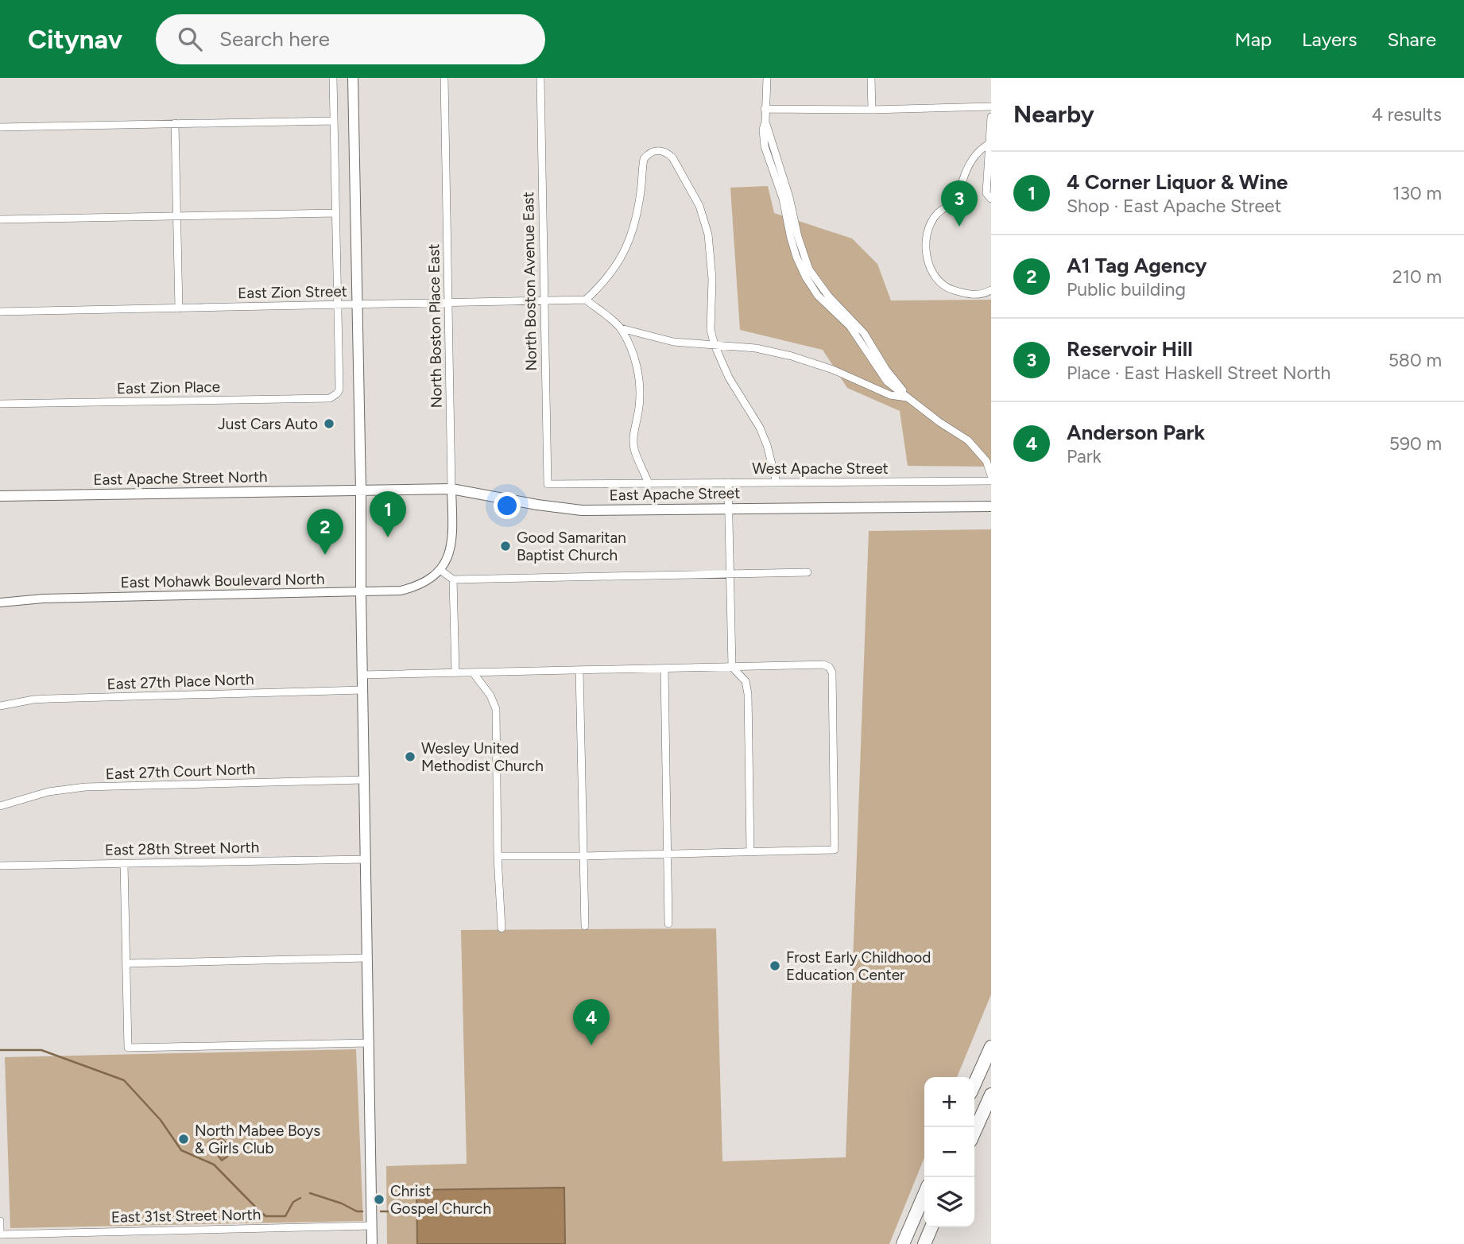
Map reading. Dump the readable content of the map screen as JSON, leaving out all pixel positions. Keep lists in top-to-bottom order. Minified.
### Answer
{"streets":{"main road":["East Apache Street North","East Apache Street"],"street":["North Boston Avenue East","East Zion Street","North Boston Place East","East Zion Place","West Apache Street","East Mohawk Boulevard North","East 27th Place North","East 27th Court North","East 28th Street North","East 31st Street North"]},"crossings":[["North Boston Avenue East","East Zion Street"],["North Boston Avenue East","East Apache Street"],["East Zion Street","North Boston Place East"],["East Zion Street","East Zion Place"],["North Boston Place East","East Apache Street"],["North Boston Place East","East Mohawk Boulevard North"],["West Apache Street","East Apache Street"],["East Apache Street North","East Apache Street"]],"places":["Just Cars Auto","Good Samaritan Baptist Church","Wesley United Methodist Church","Frost Early Childhood Education Center","North Mabee Boys & Girls Club","Christ Gospel Church"],"page":{"header":"Citynav","search":"Search here","nav":["Map","Layers","Share"],"heading":["Nearby","4 results"],"list":[{"mark":"1","name":"4 Corner Liquor & Wine","note":"Shop · East Apache Street","value":"130 m"},{"mark":"2","name":"A1 Tag Agency","note":"Public building","value":"210 m"},{"mark":"3","name":"Reservoir Hill","note":"Place · East Haskell Street North","value":"580 m"},{"mark":"4","name":"Anderson Park","note":"Park","value":"590 m"}],"pins":["3","1","2","4"],"map_buttons":["+","−"]}}
